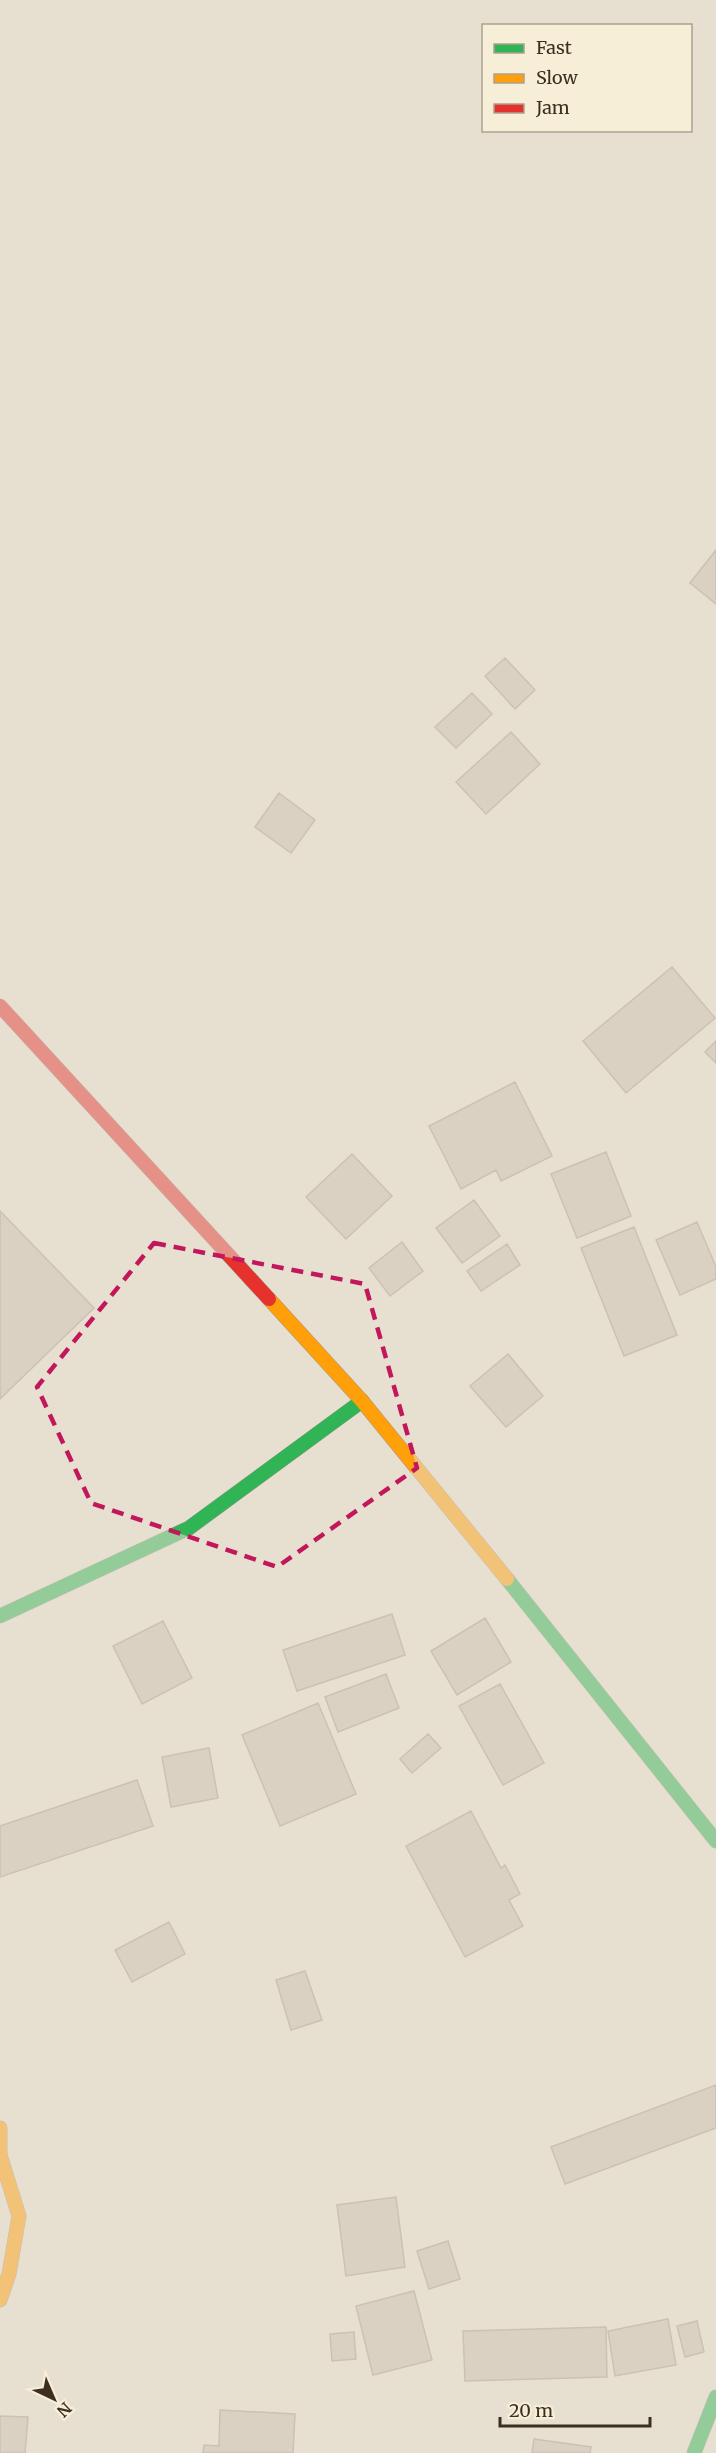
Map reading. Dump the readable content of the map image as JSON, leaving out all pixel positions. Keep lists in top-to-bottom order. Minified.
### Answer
{"legend":["Fast","Slow","Jam"],"scale_bar":"20 m","north":"bottom right"}
